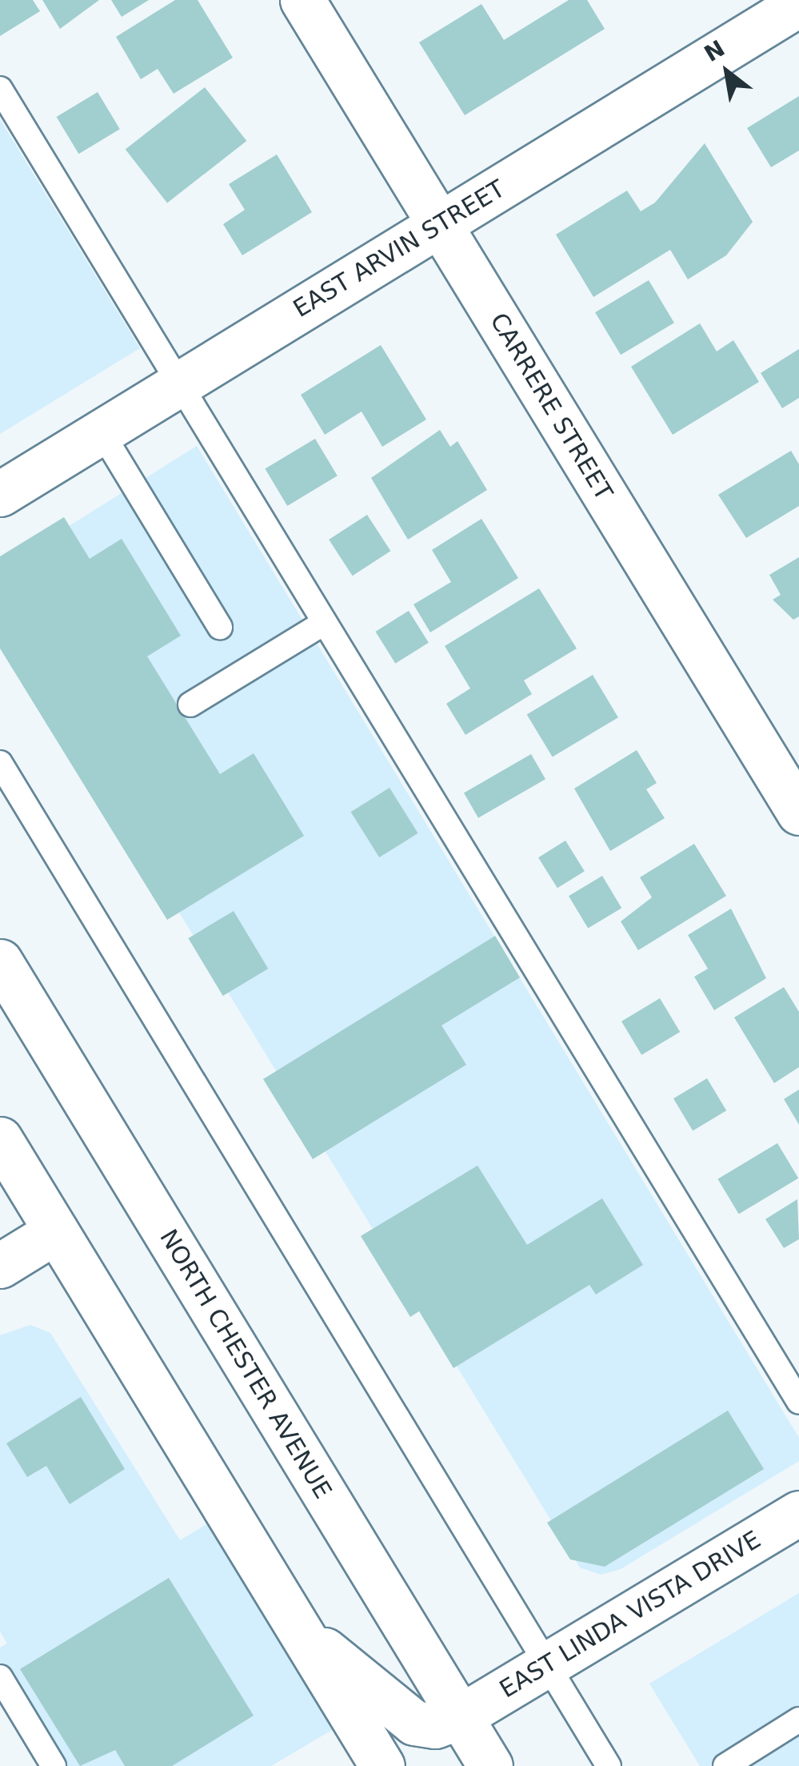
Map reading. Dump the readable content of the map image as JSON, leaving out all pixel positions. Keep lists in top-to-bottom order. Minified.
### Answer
{"streets":{"street":["EAST ARVIN STREET","CARRERE STREET","NORTH CHESTER AVENUE","EAST LINDA VISTA DRIVE"]},"crossings":[["EAST ARVIN STREET","CARRERE STREET"],["NORTH CHESTER AVENUE","EAST LINDA VISTA DRIVE"]],"north":"top left"}
